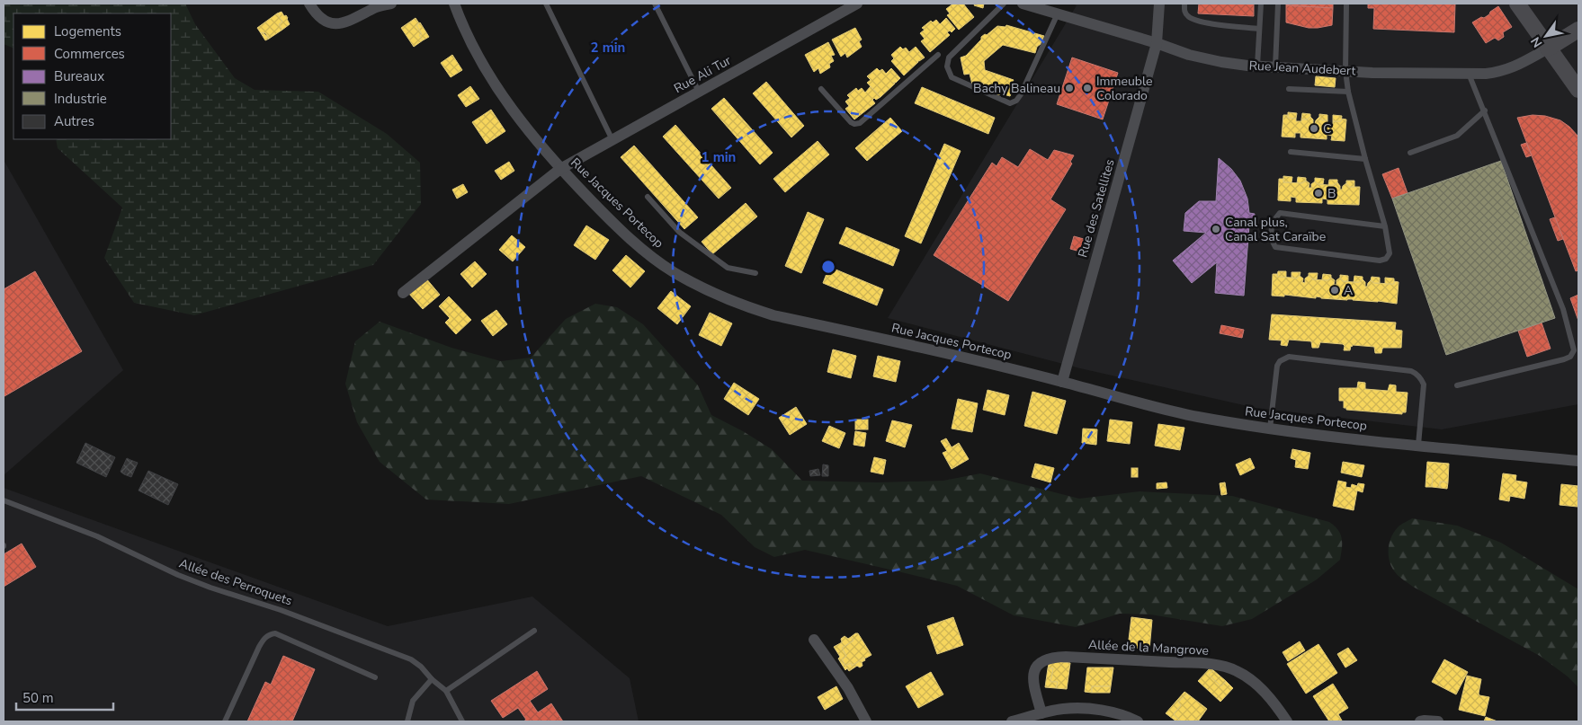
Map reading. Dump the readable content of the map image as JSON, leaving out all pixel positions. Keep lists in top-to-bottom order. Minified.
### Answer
{"streets":{"street":["Rue Jean Audebert","Rue Ali Tur","Rue Jacques Portecop","Rue des Satellites","Allée de la Mangrove"],"lane":["Allée des Perroquets"]},"crossings":[["Rue Jean Audebert","Rue des Satellites"],["Rue Ali Tur","Rue Jacques Portecop"],["Rue Jacques Portecop","Rue des Satellites"]],"places":["Bachy Balineau","Immeuble Colorado","C","B","Canal plus, Canal Sat Caraïbe","A"],"legend":["Logements","Commerces","Bureaux","Industrie","Autres"],"scale_bar":"50 m","north":"bottom left","rings":["2 min","1 min"]}
